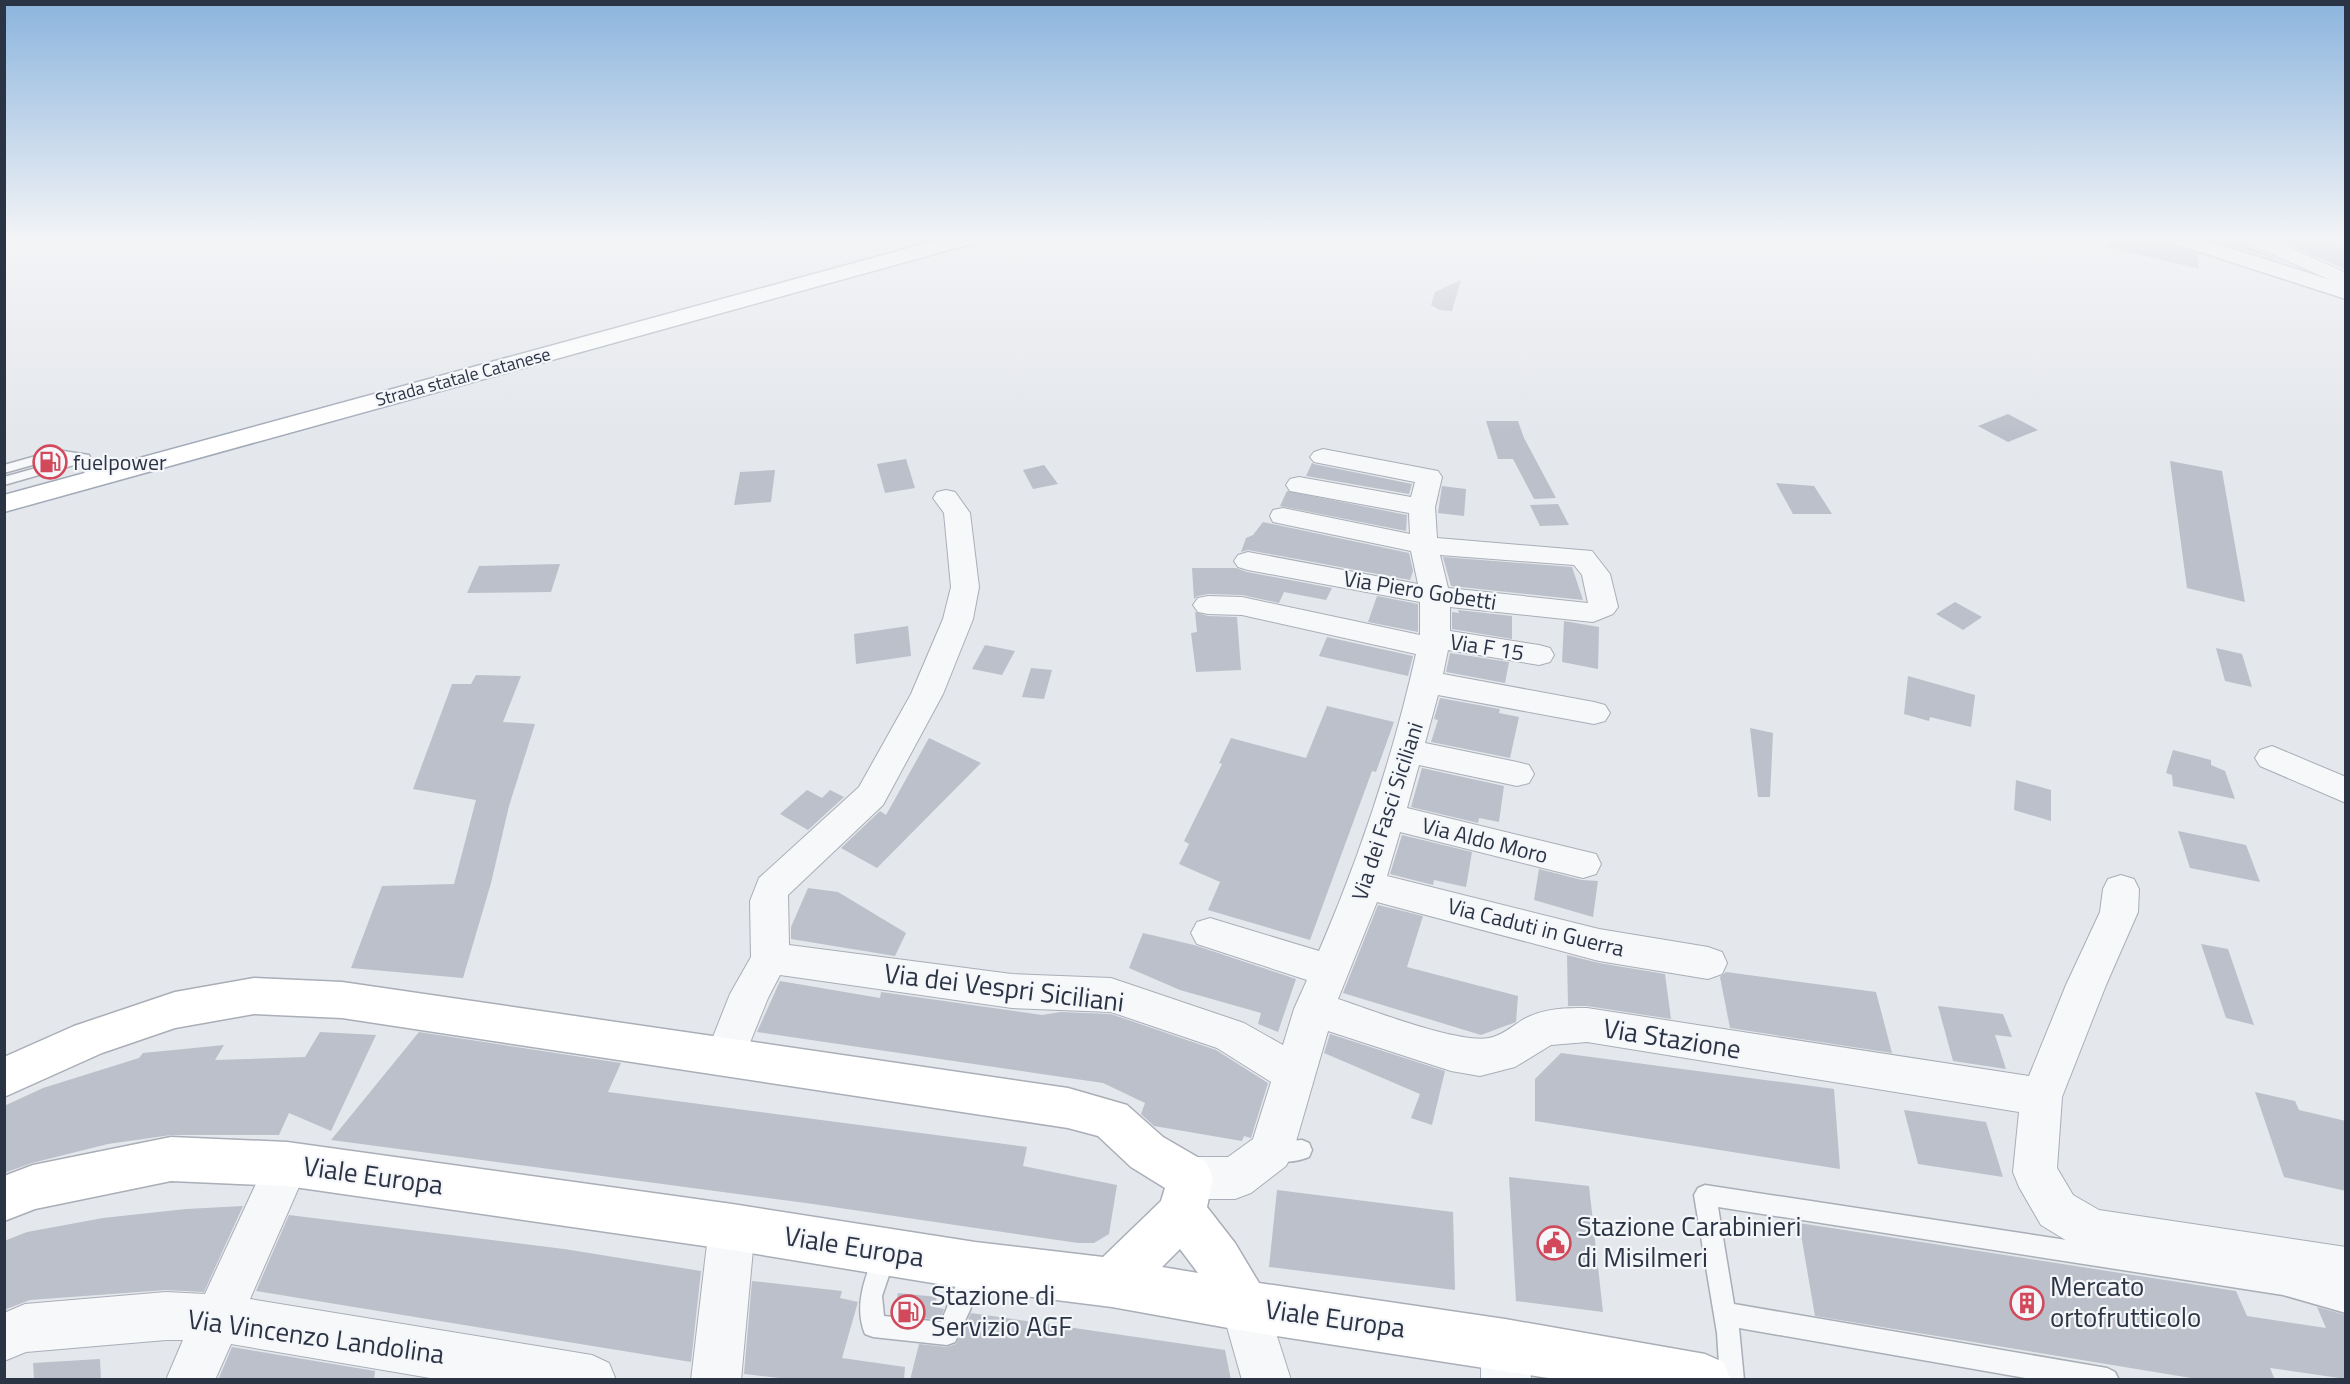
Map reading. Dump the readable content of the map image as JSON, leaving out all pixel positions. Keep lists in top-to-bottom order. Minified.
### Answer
{"streets":{"main road":["Strada statale Catanese","Viale Europa"],"street":["Via Piero Gobetti","Via F 15","Via dei Fasci Siciliani","Via Aldo Moro","Via Caduti in Guerra","Via dei Vespri Siciliani","Via Stazione","Via Vincenzo Landolina"]},"crossings":[["Via Piero Gobetti","Via dei Fasci Siciliani"],["Via F 15","Via dei Fasci Siciliani"],["Via dei Fasci Siciliani","Via Aldo Moro"],["Via dei Fasci Siciliani","Via Caduti in Guerra"],["Via dei Fasci Siciliani","Via dei Vespri Siciliani"],["Via dei Fasci Siciliani","Via Stazione"]],"places":{"fuel station":["fuelpower","Stazione di Servizio AGF"],"public building":["Stazione Carabinieri di Misilmeri"],"building":["Mercato ortofrutticolo"]}}
